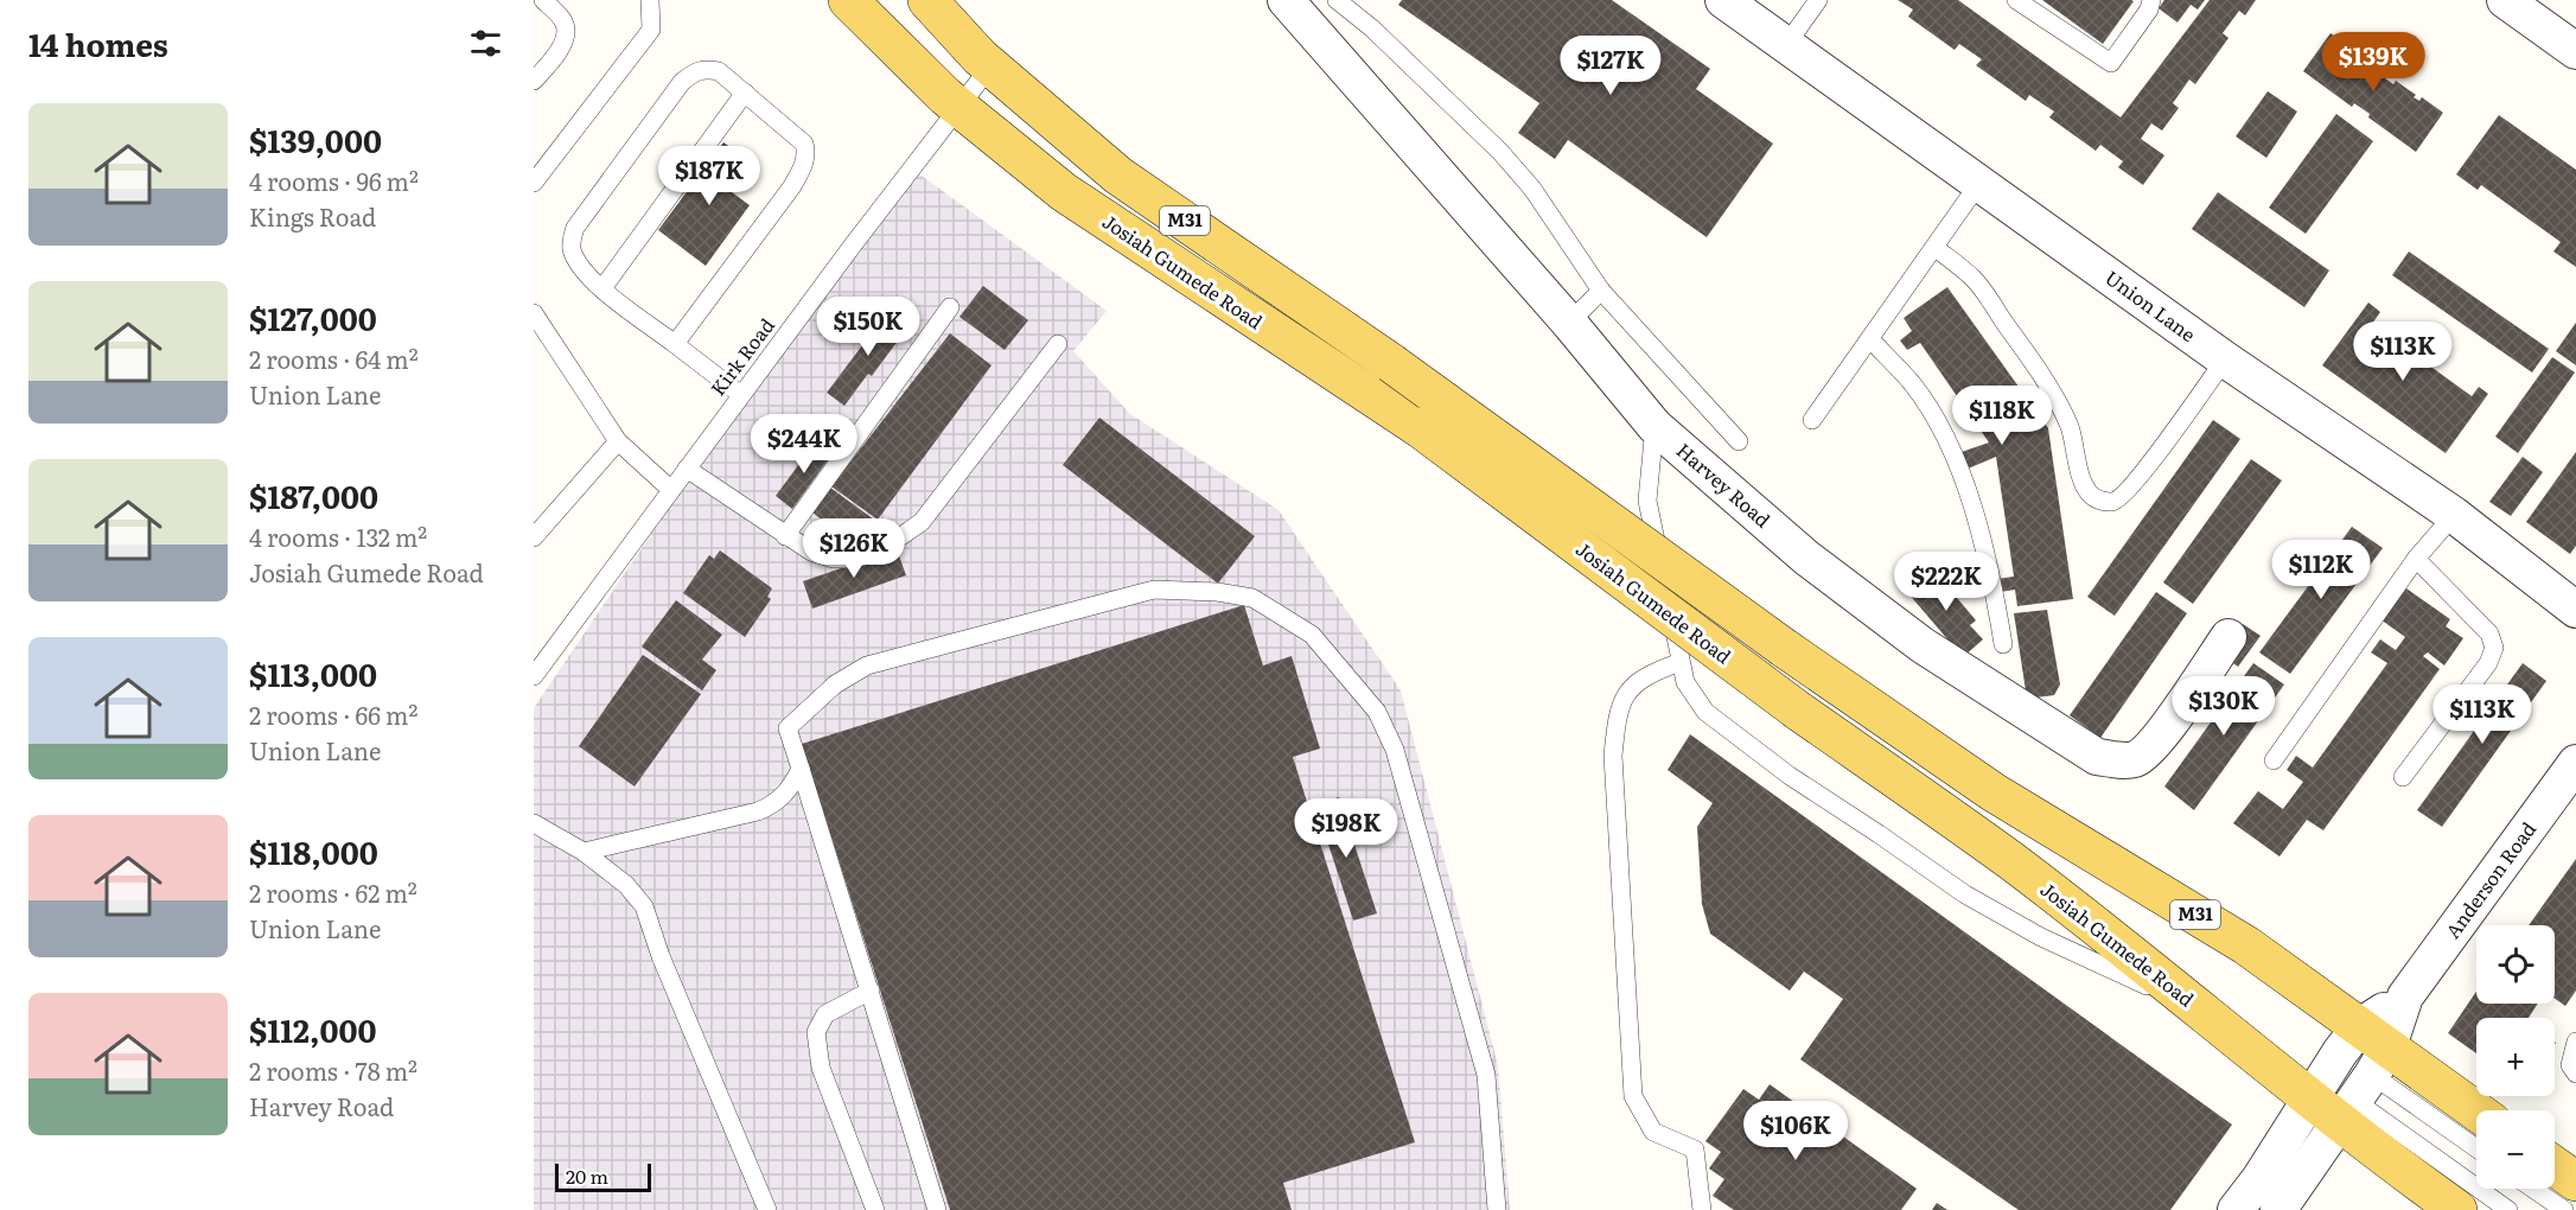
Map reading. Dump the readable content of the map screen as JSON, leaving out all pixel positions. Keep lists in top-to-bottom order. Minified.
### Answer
{"streets":{"main road":["M31","Josiah Gumede Road"],"street":["Union Lane","Harvey Road","Anderson Road"],"lane":["Kirk Road"]},"crossings":[["Josiah Gumede Road","Kirk Road"],["Josiah Gumede Road","Anderson Road"]],"scale_bar":"20 m","page":{"heading":"14 homes","price":["$139K","$127K","$187K","$150K","$113K","$118K","$244K","$126K","$112K","$222K","$130K","$113K","$198K","$106K"],"list":[{"name":"$139,000","note":"4 rooms · 96 m² · Kings Road"},{"name":"$127,000","note":"2 rooms · 64 m² · Union Lane"},{"name":"$187,000","note":"4 rooms · 132 m² · Josiah Gumede Road"},{"name":"$113,000","note":"2 rooms · 66 m² · Union Lane"},{"name":"$118,000","note":"2 rooms · 62 m² · Union Lane"},{"name":"$112,000","note":"2 rooms · 78 m² · Harvey Road"}],"map_buttons":["+","−"],"scale":"20 m"}}
